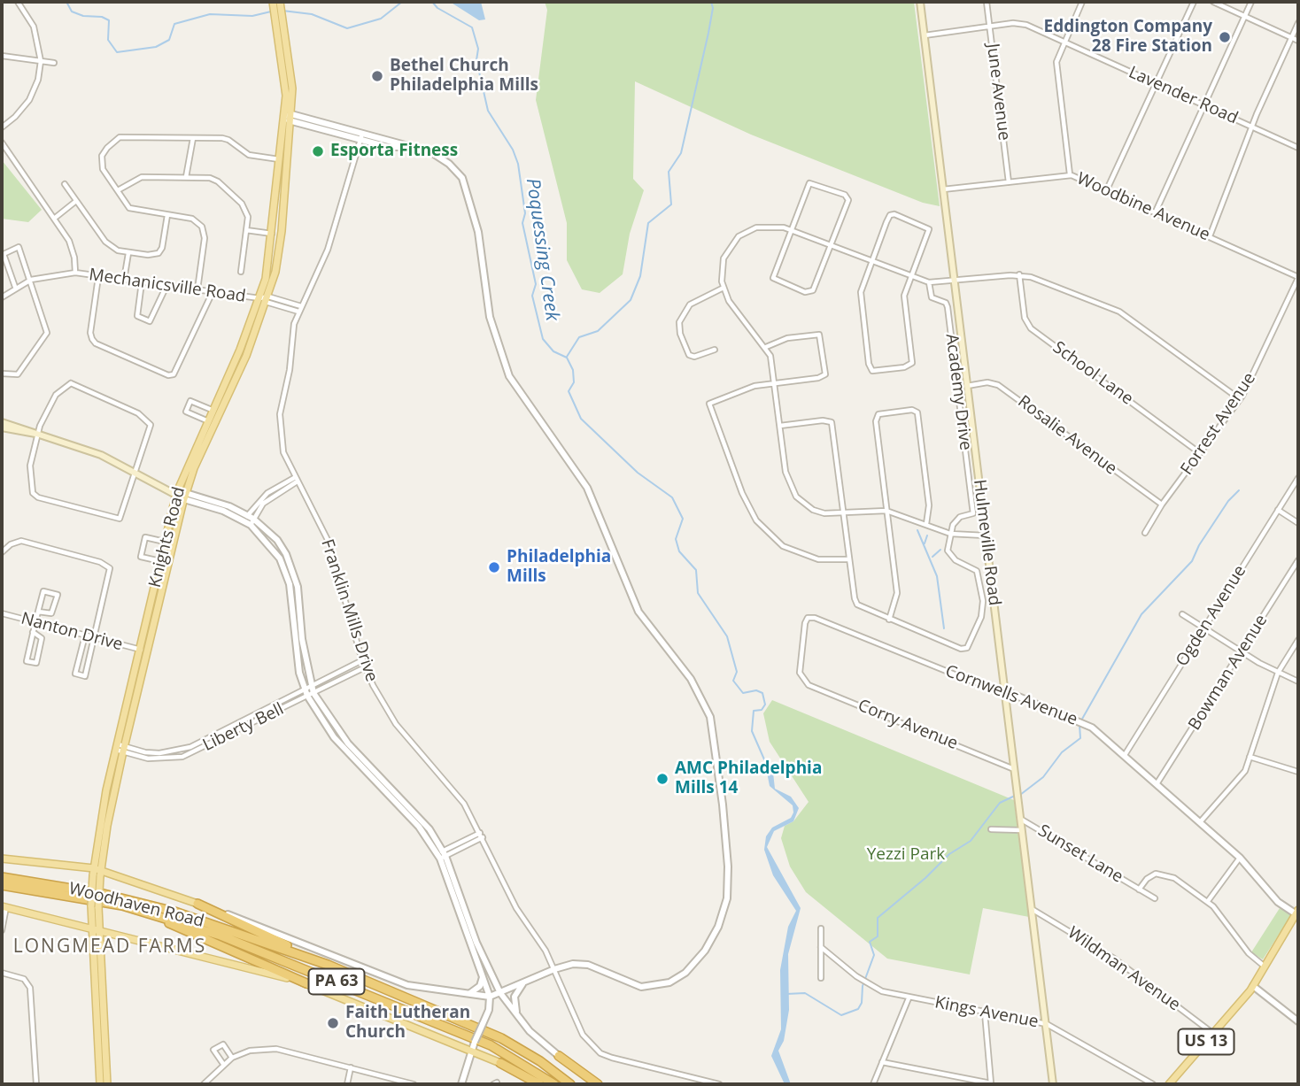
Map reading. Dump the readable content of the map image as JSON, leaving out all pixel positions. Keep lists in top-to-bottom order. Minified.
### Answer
{"streets":{"highway":["Woodhaven Road","PA 63"],"main road":["Knights Road","Hulmeville Road","US 13"],"street":["June Avenue","Lavender Road","Woodbine Avenue","Mechanicsville Road","School Lane","Academy Drive","Forrest Avenue","Rosalie Avenue","Franklin Mills Drive","Ogden Avenue","Nanton Drive","Bowman Avenue","Cornwells Avenue","Corry Avenue","Liberty Bell","Sunset Lane","Wildman Avenue","Kings Avenue"]},"crossings":[["June Avenue","Lavender Road"],["June Avenue","Woodbine Avenue"],["Lavender Road","Hulmeville Road"],["Woodbine Avenue","Forrest Avenue"],["Woodbine Avenue","Hulmeville Road"],["Mechanicsville Road","Knights Road"],["School Lane","Forrest Avenue"],["Forrest Avenue","Rosalie Avenue"],["Rosalie Avenue","Hulmeville Road"],["Knights Road","Nanton Drive"],["Knights Road","Liberty Bell"],["Knights Road","Woodhaven Road"],["Hulmeville Road","Cornwells Avenue"],["Hulmeville Road","Corry Avenue"],["Hulmeville Road","Sunset Lane"],["Hulmeville Road","Wildman Avenue"],["Hulmeville Road","Kings Avenue"],["Franklin Mills Drive","Liberty Bell"],["Ogden Avenue","Cornwells Avenue"],["Bowman Avenue","Cornwells Avenue"],["Cornwells Avenue","Corry Avenue"],["Cornwells Avenue","US 13"],["Sunset Lane","US 13"],["Wildman Avenue","US 13"]],"districts":["LONGMEAD FARMS"],"water":["Poquessing Creek"],"parks":["Yezzi Park"],"places":["Eddington Company 28 Fire Station","Bethel Church Philadelphia Mills","Esporta Fitness","Philadelphia Mills","AMC Philadelphia Mills 14","Faith Lutheran Church"]}
